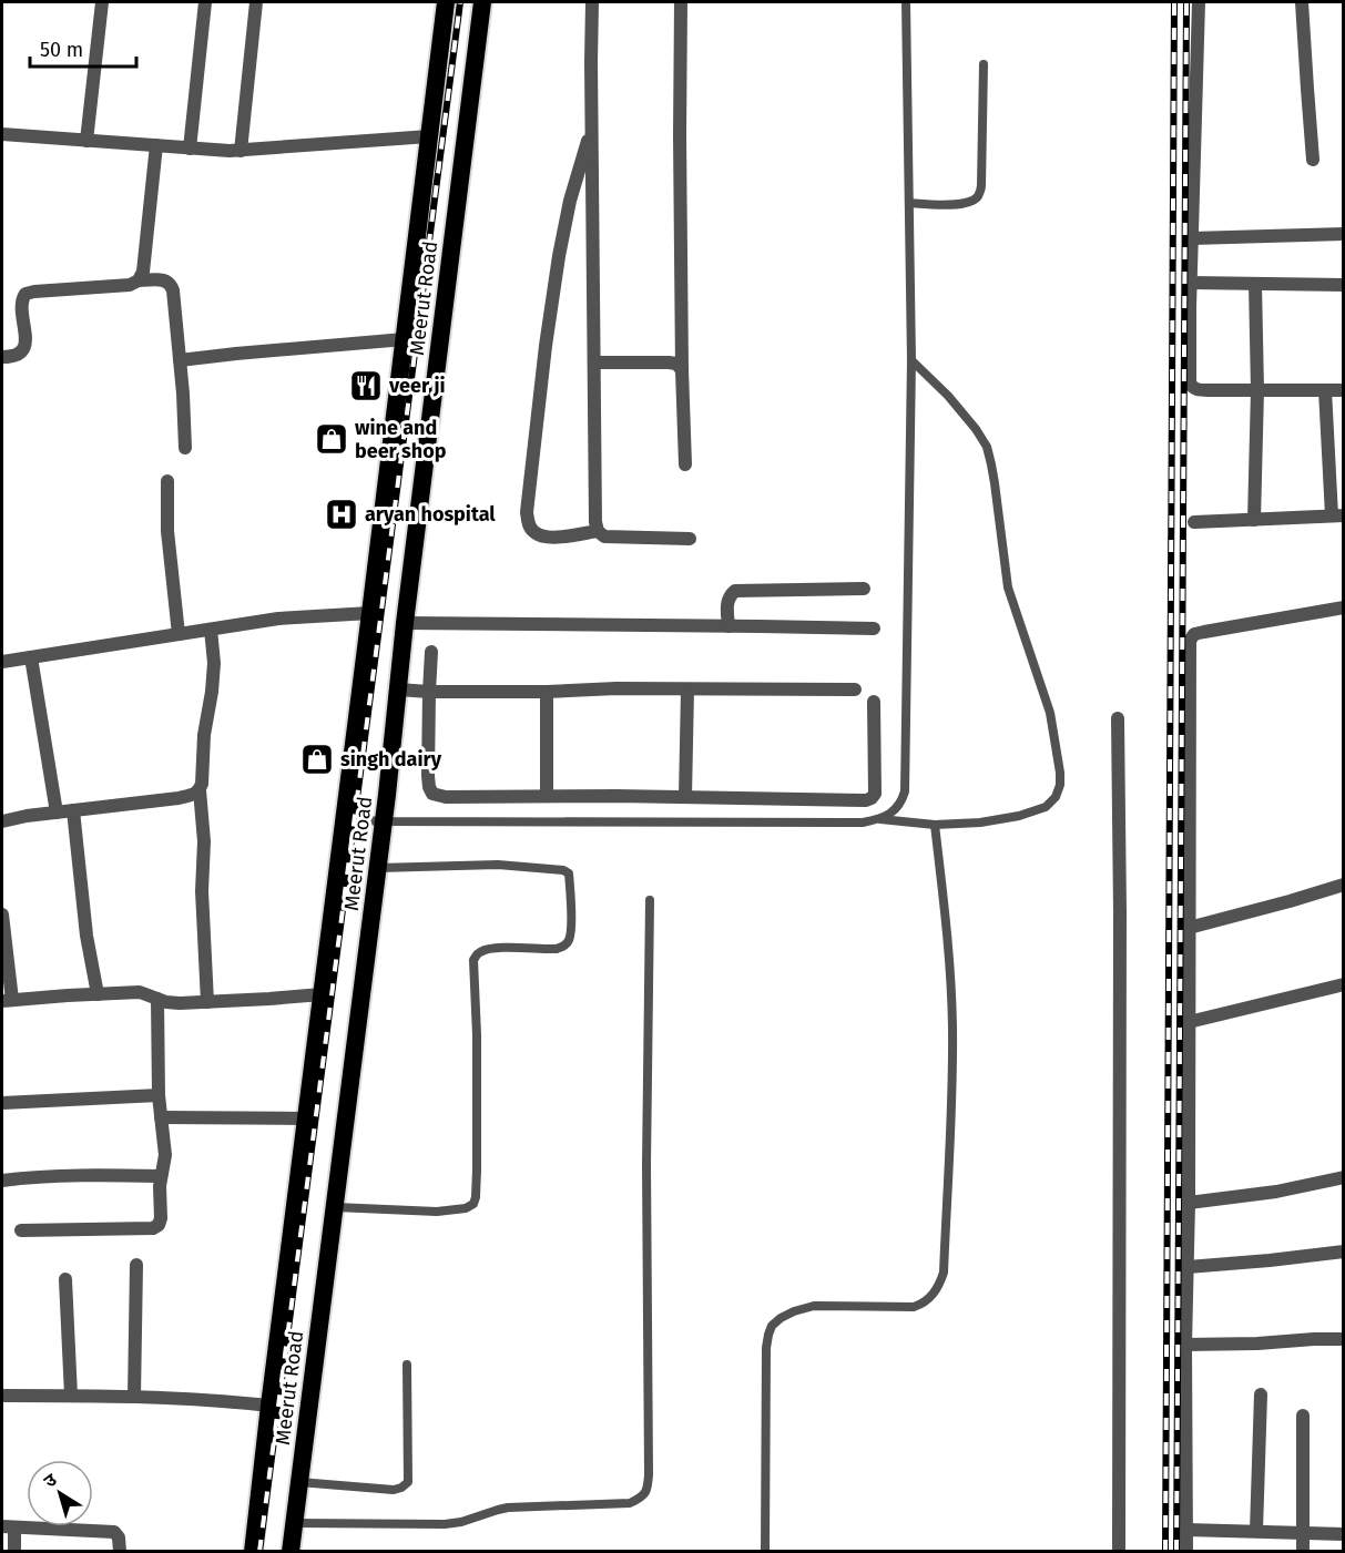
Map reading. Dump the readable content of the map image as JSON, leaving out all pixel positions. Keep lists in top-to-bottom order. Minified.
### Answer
{"streets":{"highway":["Meerut Road"]},"places":{"restaurant":["veer ji"],"shop":["wine and beer shop","singh dairy"],"hospital":["aryan hospital"]},"scale_bar":"50 m","north":"top left"}
